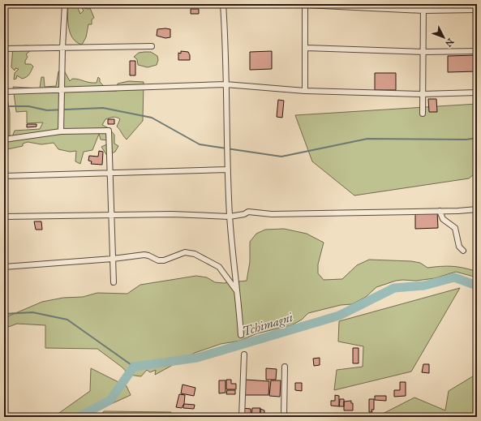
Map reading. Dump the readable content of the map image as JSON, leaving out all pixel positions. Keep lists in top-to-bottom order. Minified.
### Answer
{"water":["Tchimagni"],"north":"bottom right"}
